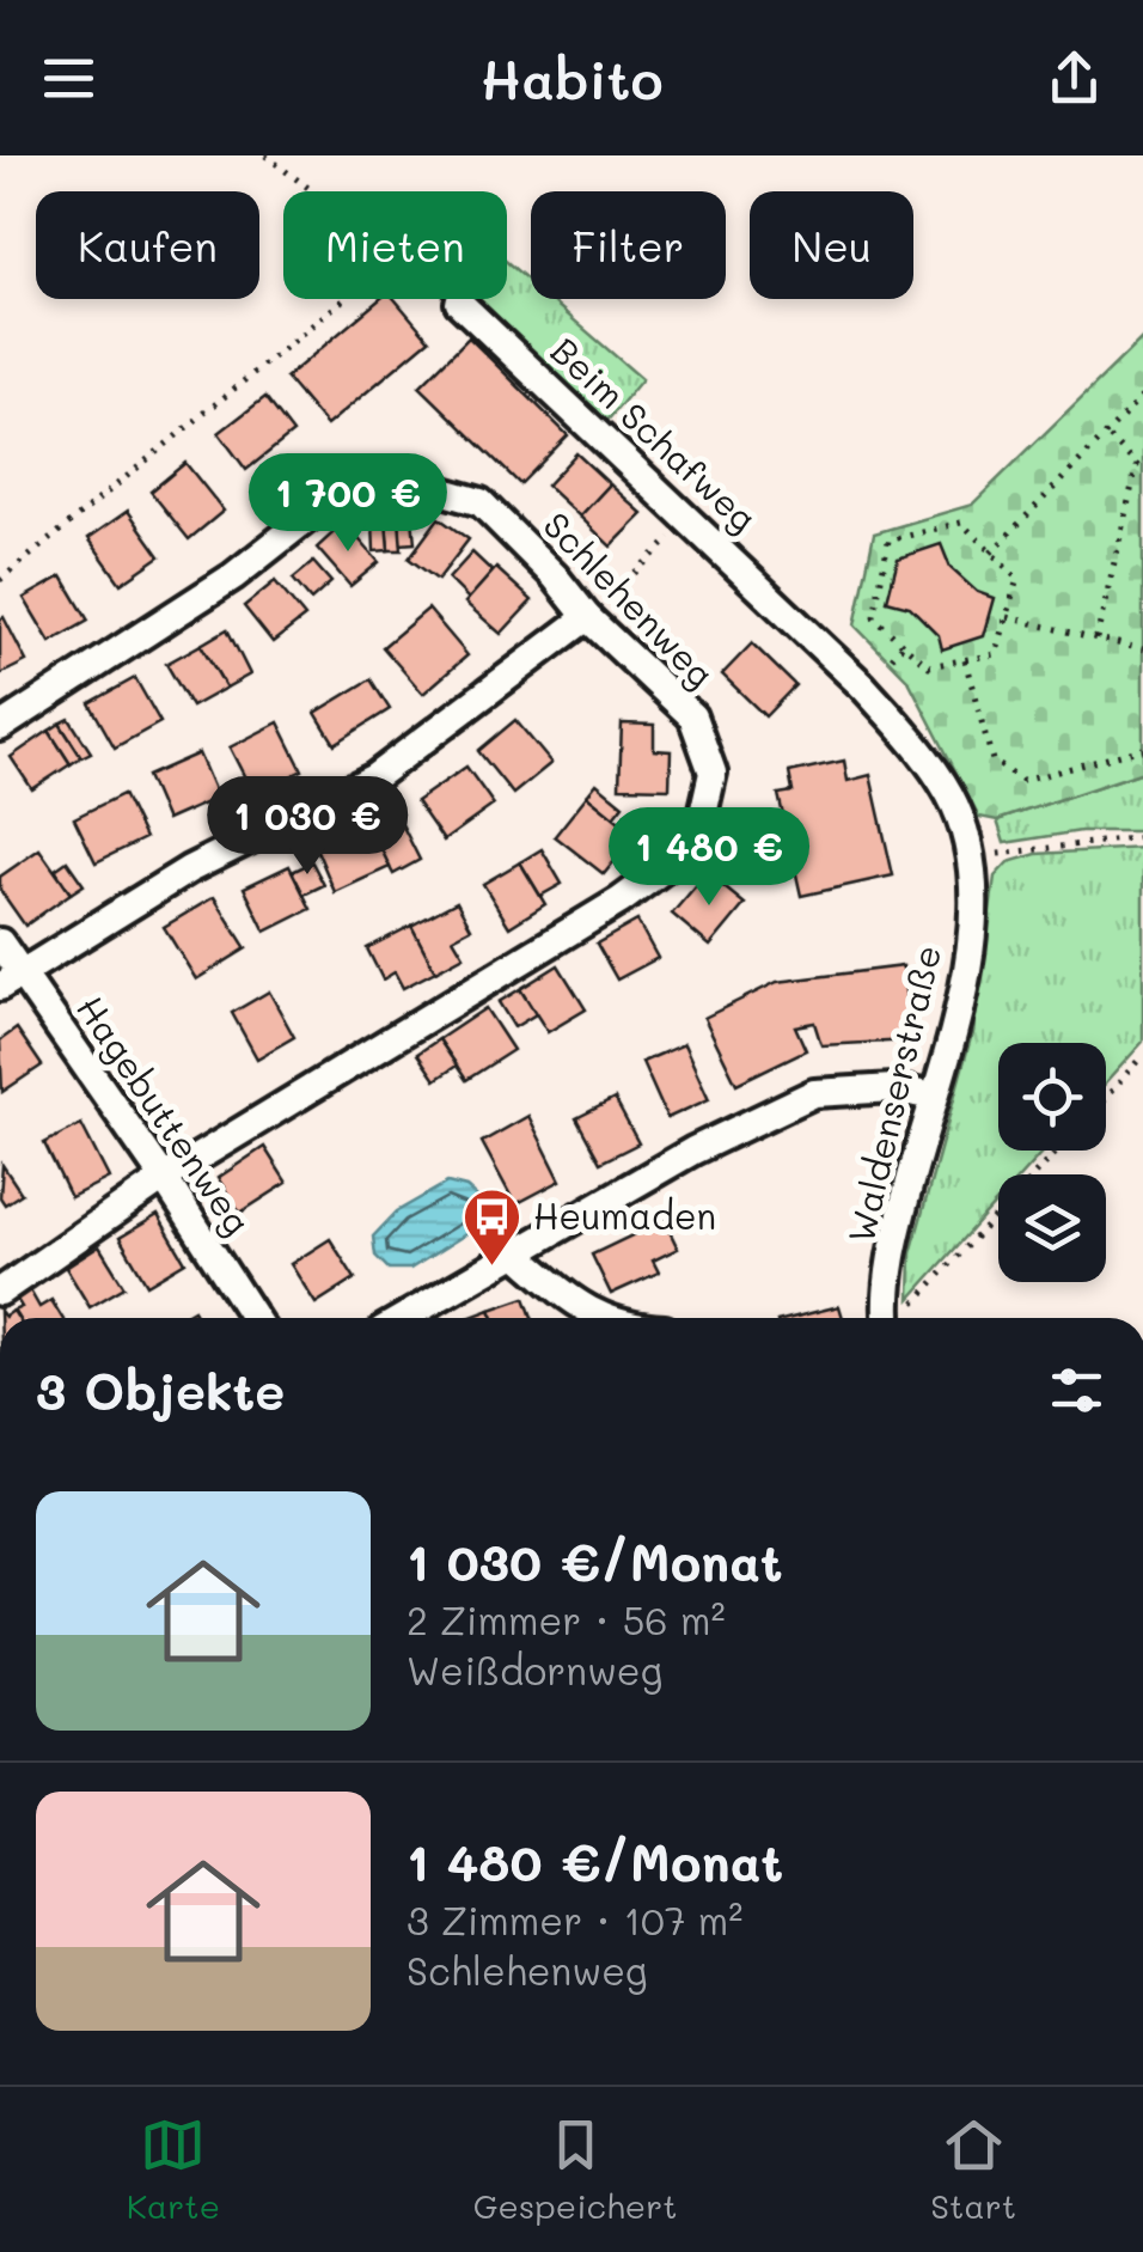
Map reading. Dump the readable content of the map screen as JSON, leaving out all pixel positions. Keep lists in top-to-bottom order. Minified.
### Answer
{"streets":{"street":["Beim Schafweg","Schlehenweg","Waldenserstraße","Hagebuttenweg"]},"crossings":[["Beim Schafweg","Waldenserstraße"],["Schlehenweg","Hagebuttenweg"]],"places":{"bus stop":["Heumaden"]},"page":{"header":"Habito","chip":["Kaufen","Mieten","Filter","Neu"],"price":["1 700 €","1 030 €","1 480 €"],"heading":"3 Objekte","list":[{"name":"1 030 €/Monat","note":"2 Zimmer · 56 m² · Weißdornweg"},{"name":"1 480 €/Monat","note":"3 Zimmer · 107 m² · Schlehenweg"}],"tabs":["Karte","Gespeichert","Start"]}}
